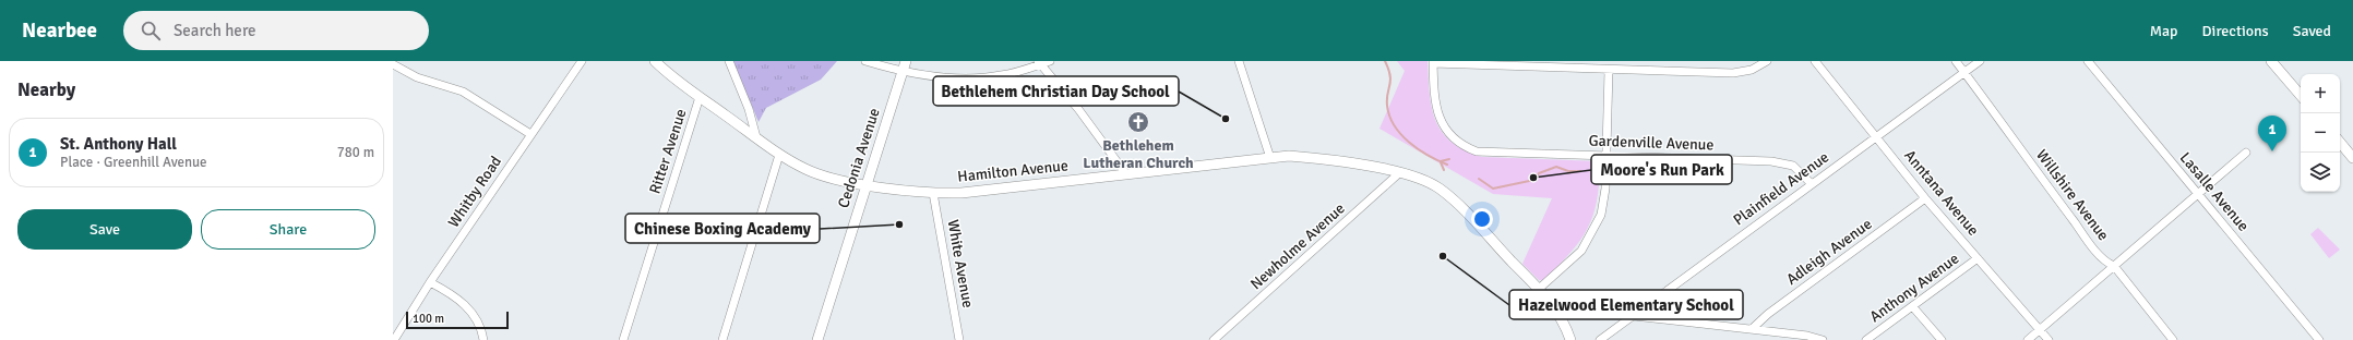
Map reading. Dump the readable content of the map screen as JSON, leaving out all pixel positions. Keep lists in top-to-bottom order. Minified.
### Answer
{"streets":{"street":["Gardenville Avenue","Ritter Avenue","Cedonia Avenue","Hamilton Avenue","Plainfield Avenue","Whitby Road","Lasalle Avenue","Anntana Avenue","Willshire Avenue","Newholme Avenue","Adleigh Avenue","White Avenue","Anthony Avenue"]},"crossings":[["Gardenville Avenue","Plainfield Avenue"],["Ritter Avenue","Hamilton Avenue"],["Cedonia Avenue","Hamilton Avenue"],["Hamilton Avenue","Newholme Avenue"],["Hamilton Avenue","White Avenue"],["Plainfield Avenue","Anntana Avenue"],["Plainfield Avenue","Willshire Avenue"],["Anntana Avenue","Adleigh Avenue"],["Anntana Avenue","Anthony Avenue"]],"places":{"other":["Bethlehem Christian Day School","Moore's Run Park","Chinese Boxing Academy","Hazelwood Elementary School"],"church":["Bethlehem Lutheran Church"]},"scale_bar":"100 m","page":{"header":"Nearbee","search":"Search here","nav":["Map","Directions","Saved"],"heading":"Nearby","map_buttons":["+","−"],"pins":"1","list":[{"mark":"1","name":"St. Anthony Hall","note":"Place · Greenhill Avenue","value":"780 m"}],"buttons":["Save","Share"],"scale":"100 m"}}
